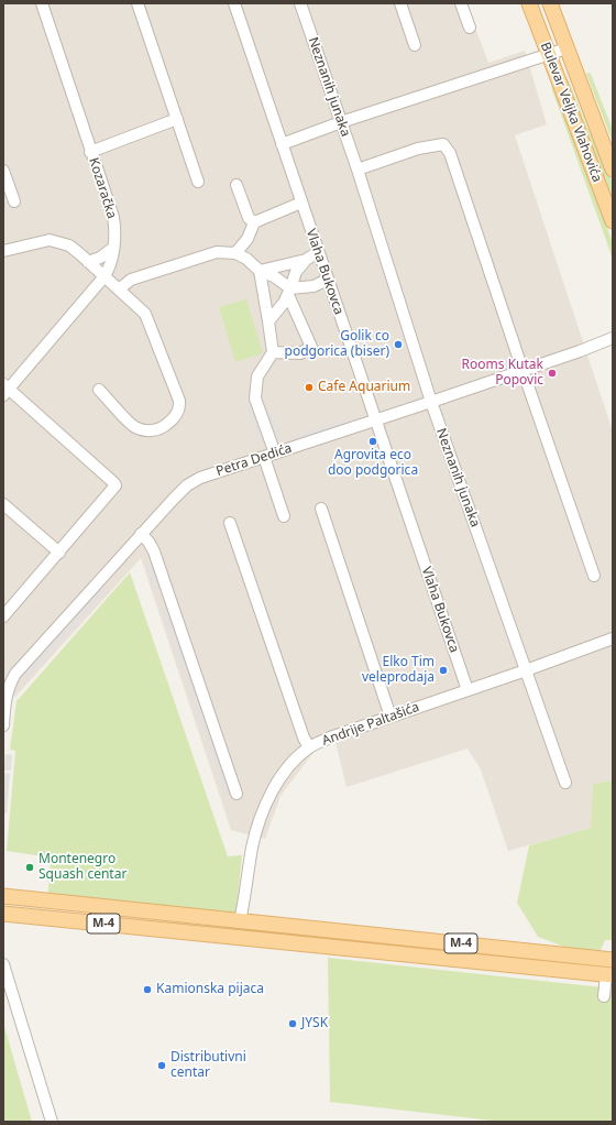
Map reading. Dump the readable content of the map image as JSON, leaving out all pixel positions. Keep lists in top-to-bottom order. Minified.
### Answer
{"streets":{"main road":["Bulevar Veljka Vlahovića","M-4"],"street":["Neznanih junaka","Kozaračka","Vlaha Bukovca","Petra Dedića","Andrije Paltašića"]},"crossings":[["Neznanih junaka","Petra Dedića"],["Neznanih junaka","Andrije Paltašića"],["Vlaha Bukovca","Petra Dedića"],["Vlaha Bukovca","Andrije Paltašića"],["Andrije Paltašića","M-4"]],"places":["Golik co podgorica (biser)","Rooms Kutak Popovic","Cafe Aquarium","Agrovita eco doo podgorica","Elko Tim veleprodaja","Montenegro Squash centar","Kamionska pijaca","JYSK","Distributivni centar"]}
